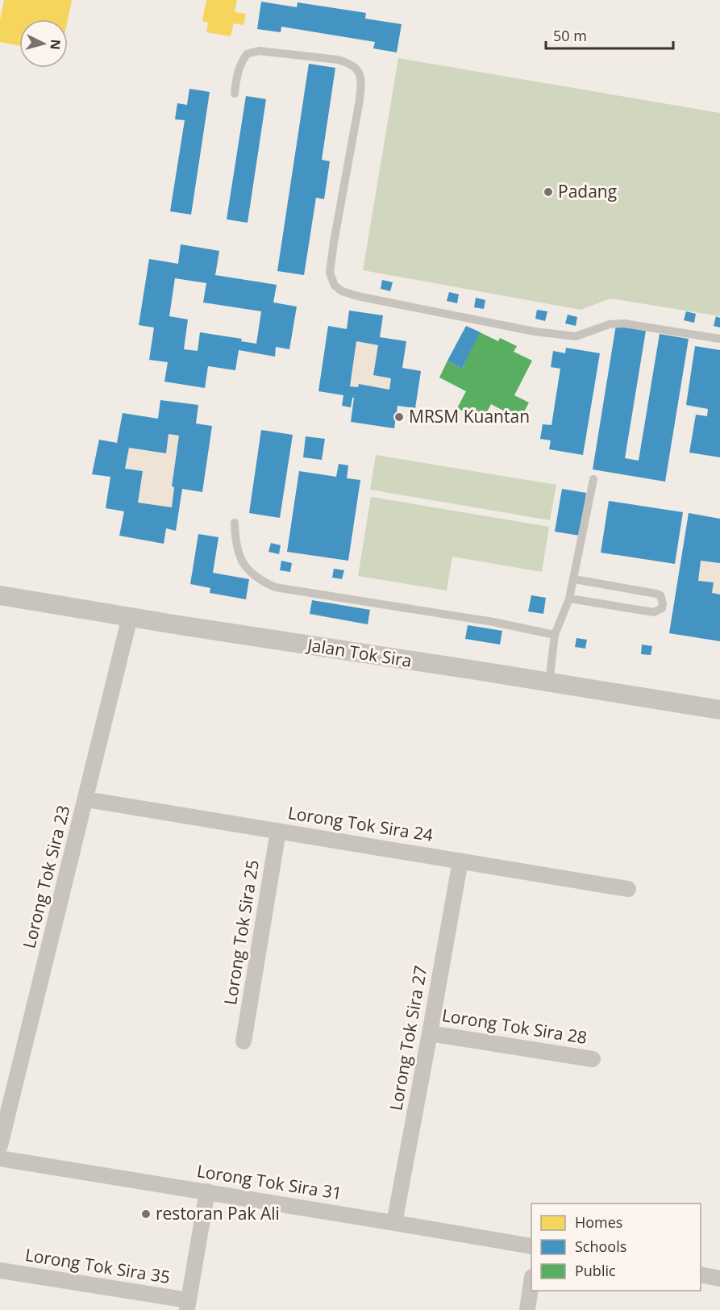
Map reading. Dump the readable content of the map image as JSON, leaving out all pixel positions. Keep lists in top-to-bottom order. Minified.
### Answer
{"streets":{"street":["Jalan Tok Sira","Lorong Tok Sira 24","Lorong Tok Sira 23","Lorong Tok Sira 25","Lorong Tok Sira 28","Lorong Tok Sira 27","Lorong Tok Sira 31","Lorong Tok Sira 35"]},"crossings":[["Jalan Tok Sira","Lorong Tok Sira 23"],["Lorong Tok Sira 24","Lorong Tok Sira 23"],["Lorong Tok Sira 24","Lorong Tok Sira 25"],["Lorong Tok Sira 24","Lorong Tok Sira 27"],["Lorong Tok Sira 28","Lorong Tok Sira 27"],["Lorong Tok Sira 27","Lorong Tok Sira 31"]],"places":["Padang","MRSM Kuantan","restoran Pak Ali"],"legend":["Homes","Schools","Public"],"scale_bar":"50 m","north":"right"}
